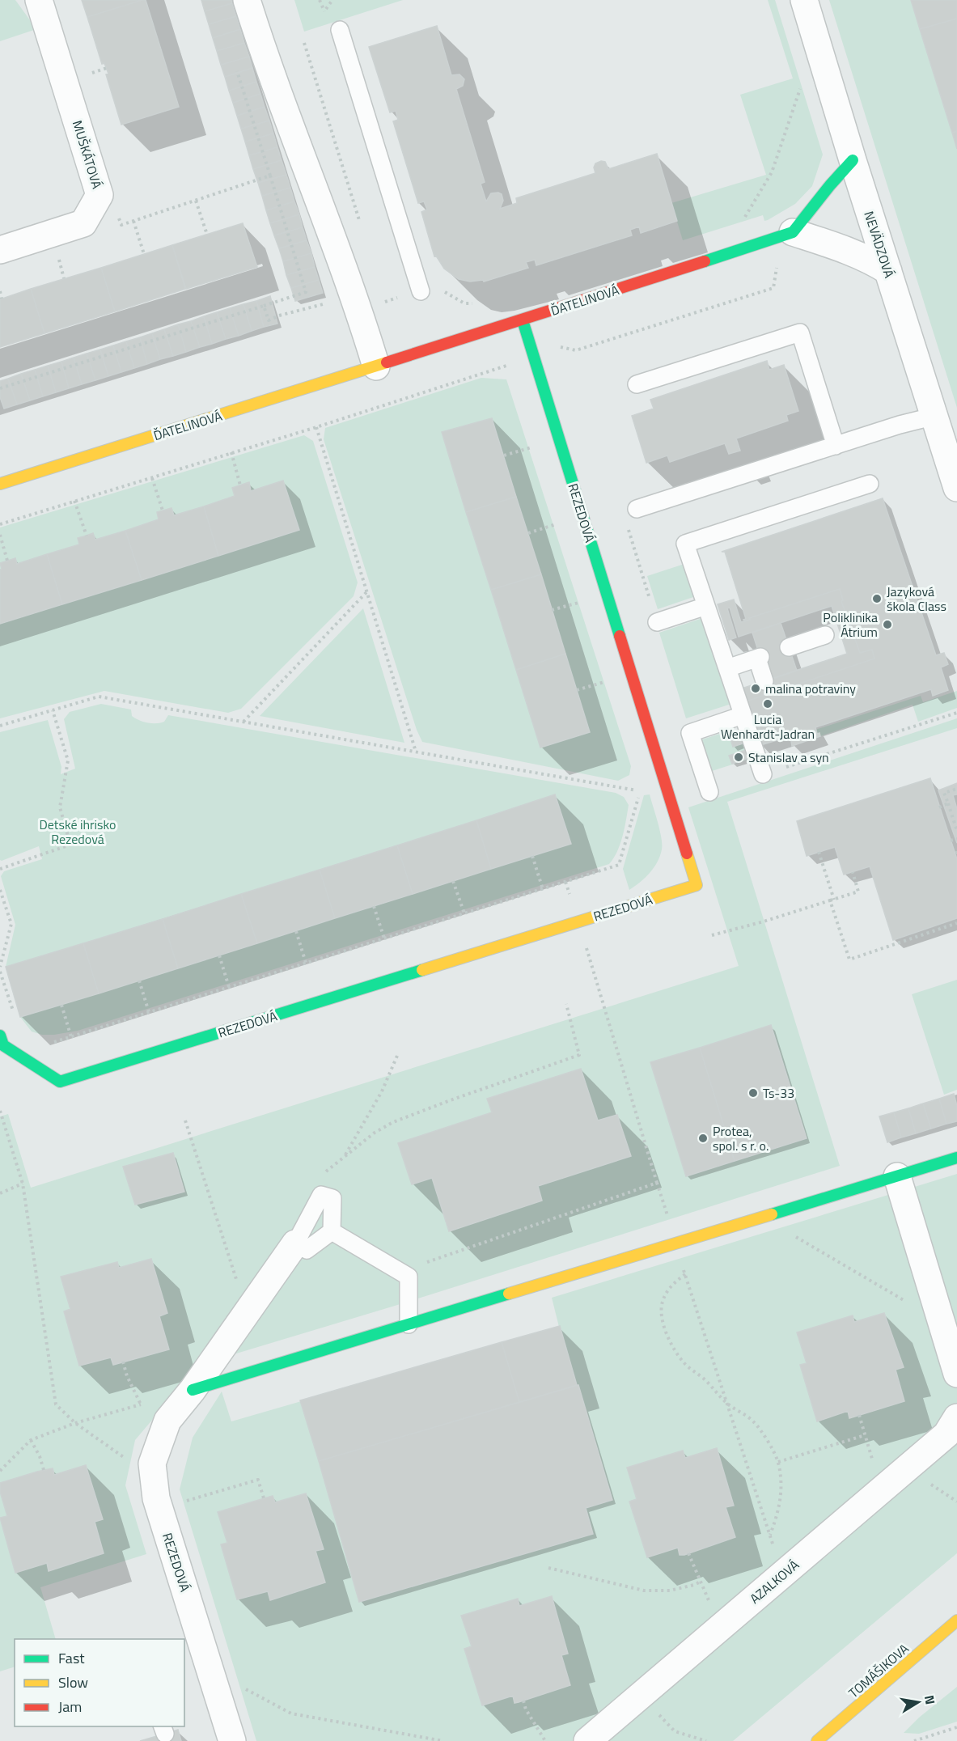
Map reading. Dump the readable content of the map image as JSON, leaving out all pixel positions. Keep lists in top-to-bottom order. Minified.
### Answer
{"streets":{"street":["MUŠKÁTOVÁ","NEVÄDZOVÁ","ĎATELINOVÁ","REZEDOVÁ","AZALKOVÁ","TOMÁŠIKOVA"]},"crossings":[["ĎATELINOVÁ","REZEDOVÁ"]],"parks":["Detské ihrisko Rezedová"],"places":["Jazyková škola Class","Poliklinika Átrium","malina potraviny","Lucia Wenhardt-Jadran","Stanislav a syn","Ts-33","Protea, spol. s r. o."],"legend":["Fast","Slow","Jam"],"north":"right"}
